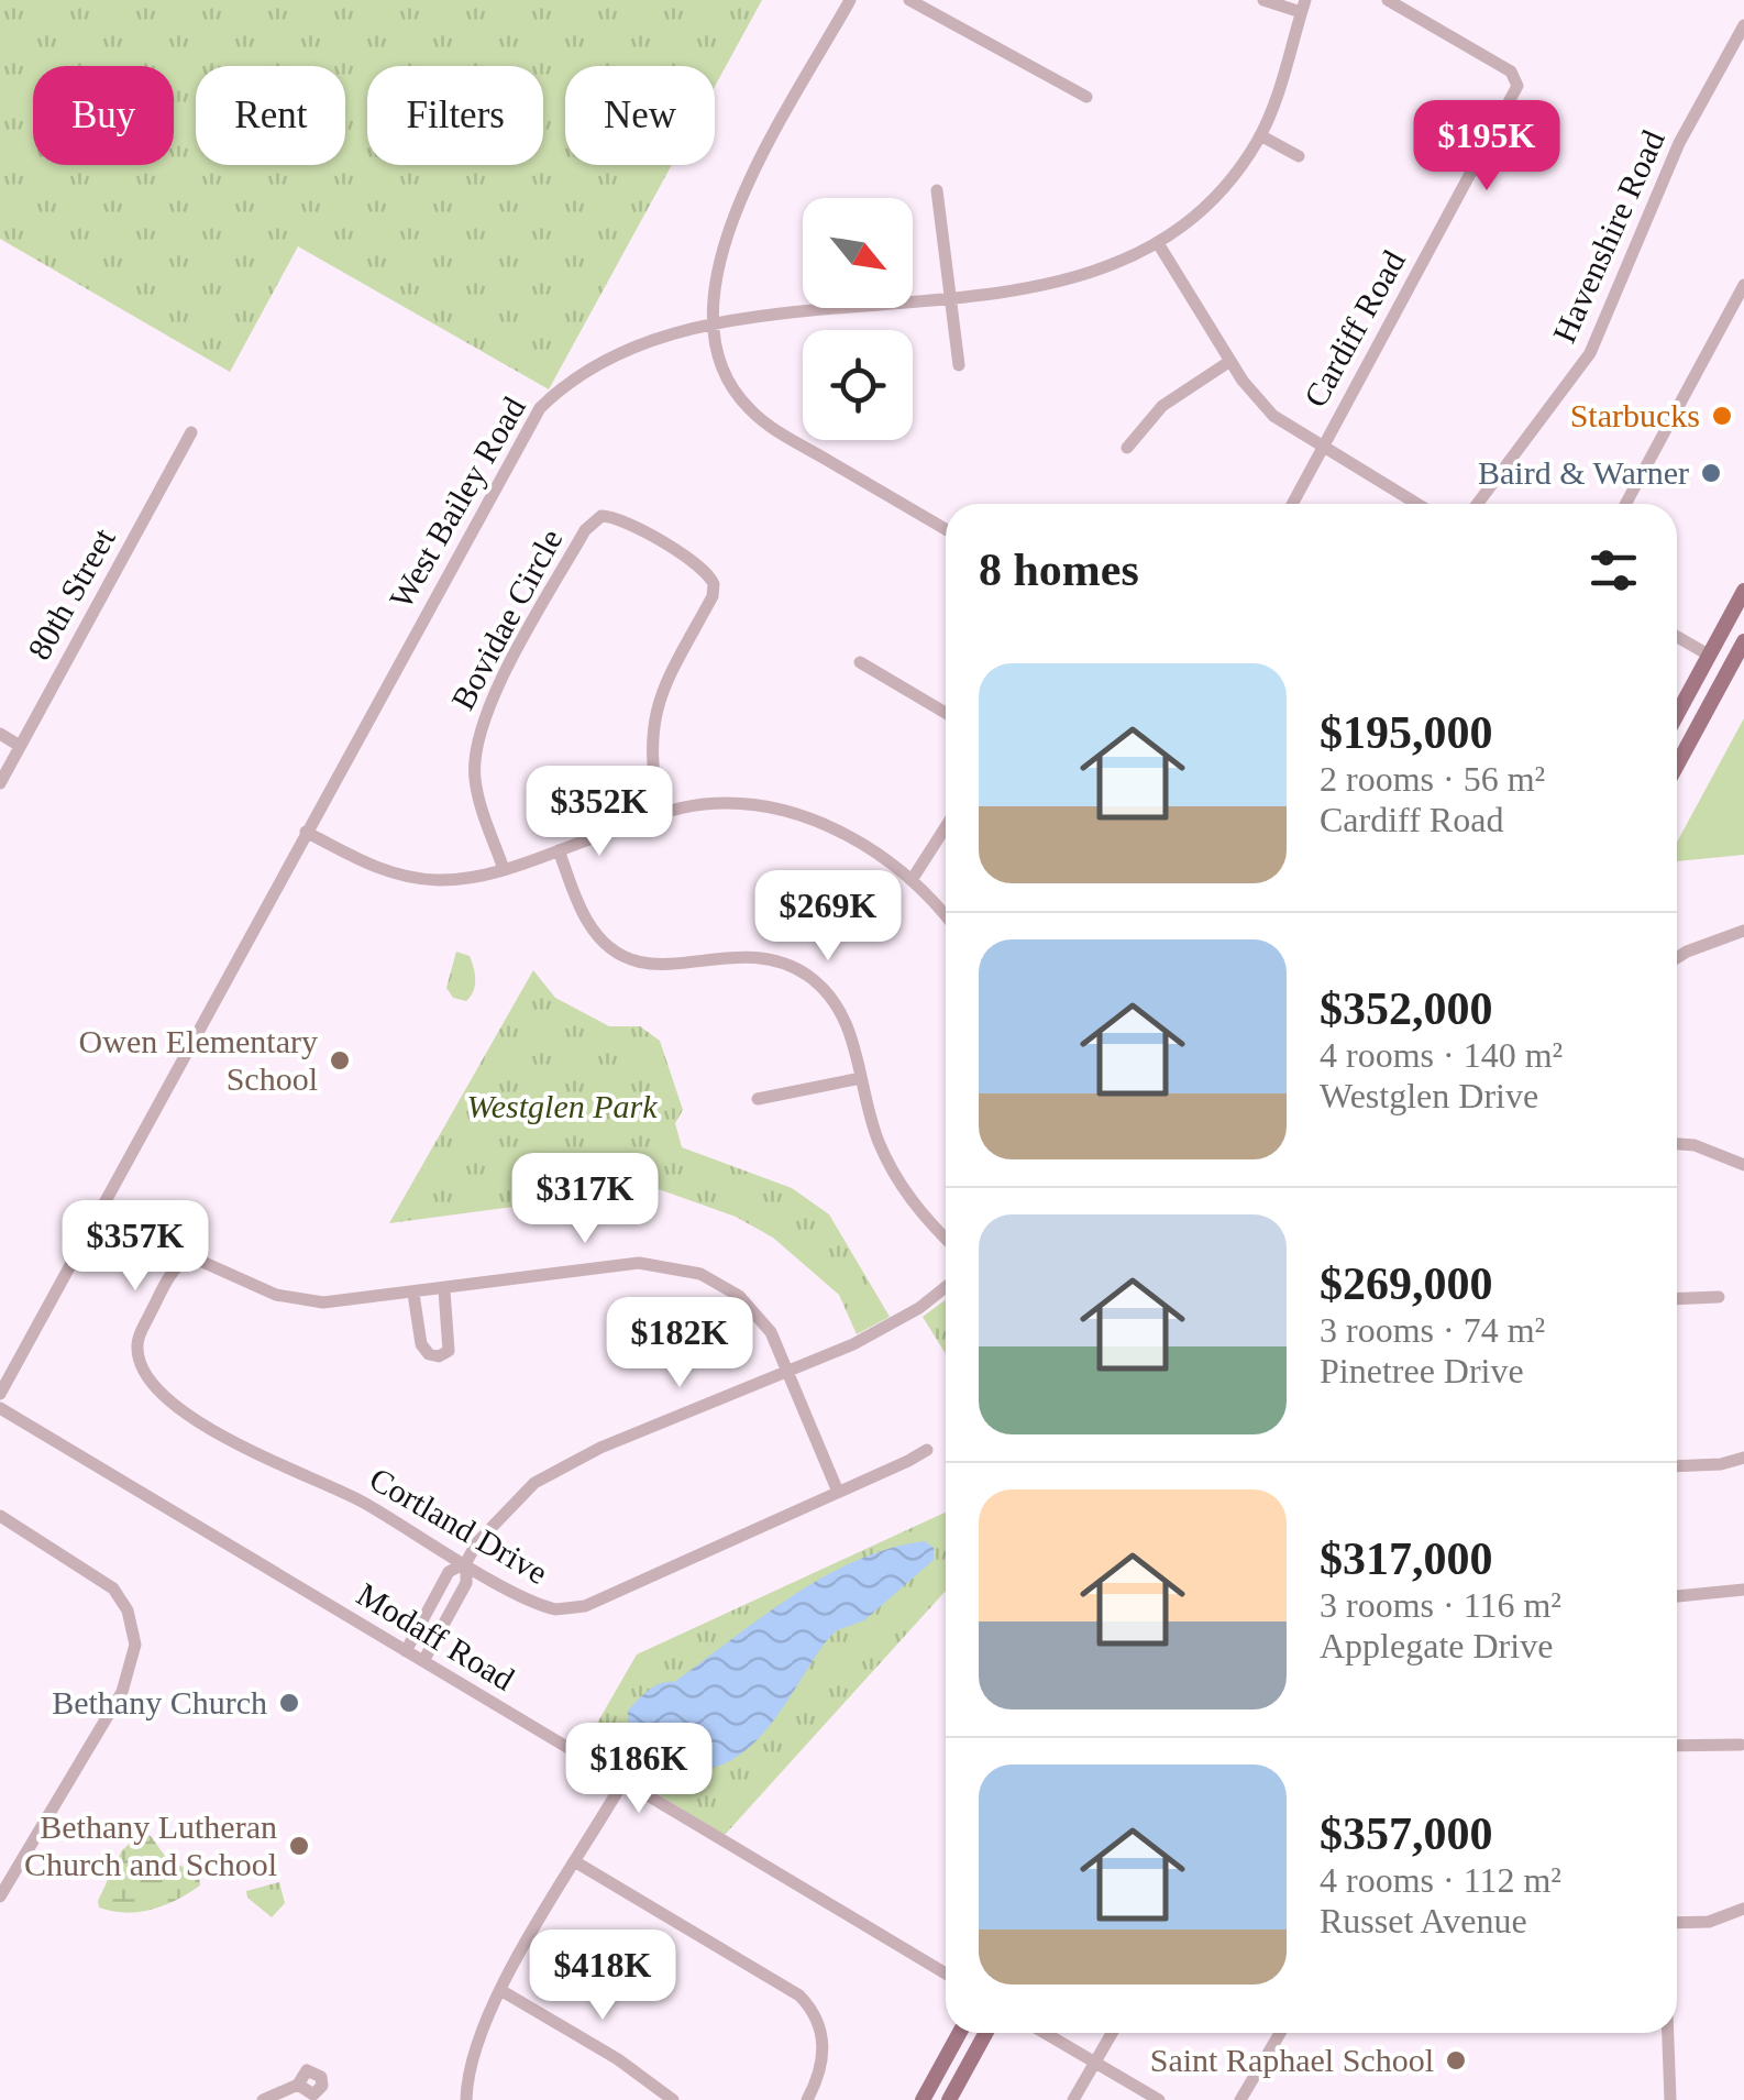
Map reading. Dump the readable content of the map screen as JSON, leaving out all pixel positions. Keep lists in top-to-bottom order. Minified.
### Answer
{"streets":{"street":["Havenshire Road","Cardiff Road","West Bailey Road","80th Street","Bovidae Circle","Cortland Drive","Modaff Road"]},"parks":["Westglen Park"],"places":["Starbucks","Baird & Warner","Owen Elementary School","Bethany Church","Bethany Lutheran Church and School","Saint Raphael School"],"north":"bottom right","page":{"chip":["Buy","Rent","Filters","New"],"price":["$195K","$352K","$269K","$317K","$357K","$182K","$186K","$418K"],"heading":"8 homes","list":[{"name":"$195,000","note":"2 rooms · 56 m² · Cardiff Road"},{"name":"$352,000","note":"4 rooms · 140 m² · Westglen Drive"},{"name":"$269,000","note":"3 rooms · 74 m² · Pinetree Drive"},{"name":"$317,000","note":"3 rooms · 116 m² · Applegate Drive"},{"name":"$357,000","note":"4 rooms · 112 m² · Russet Avenue"}]}}
